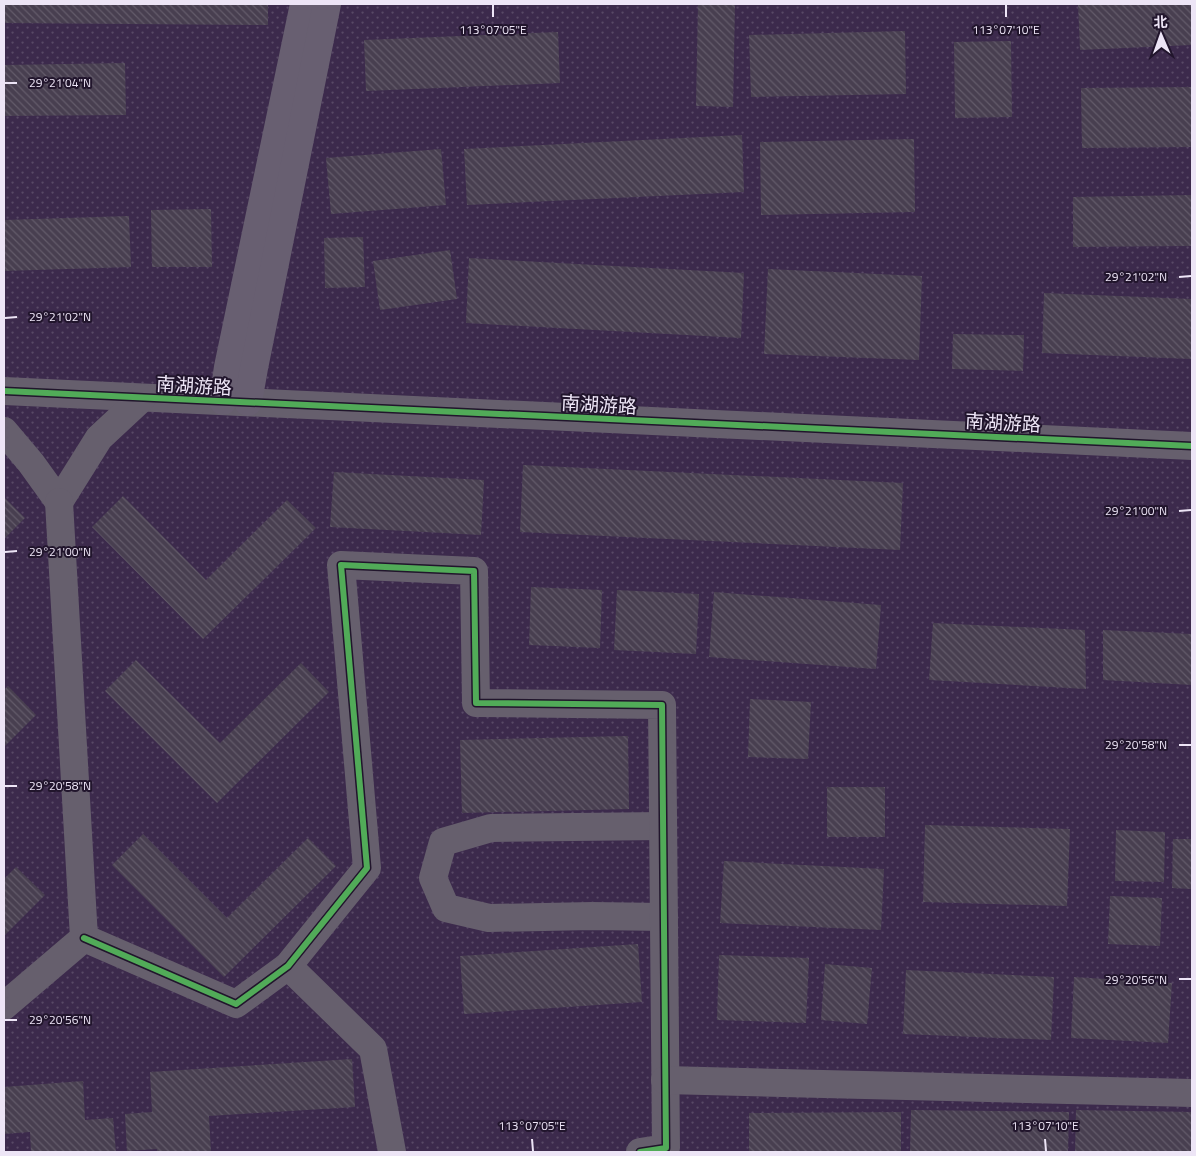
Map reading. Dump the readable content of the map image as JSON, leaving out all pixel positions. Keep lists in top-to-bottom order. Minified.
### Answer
{"streets":{"street":["南湖游路"]},"north":"top","coordinates":["113°07'05\"E","113°07'10\"E","29°21'04\"N","29°21'02\"N","29°21'00\"N","29°20'58\"N","29°20'56\"N"]}
